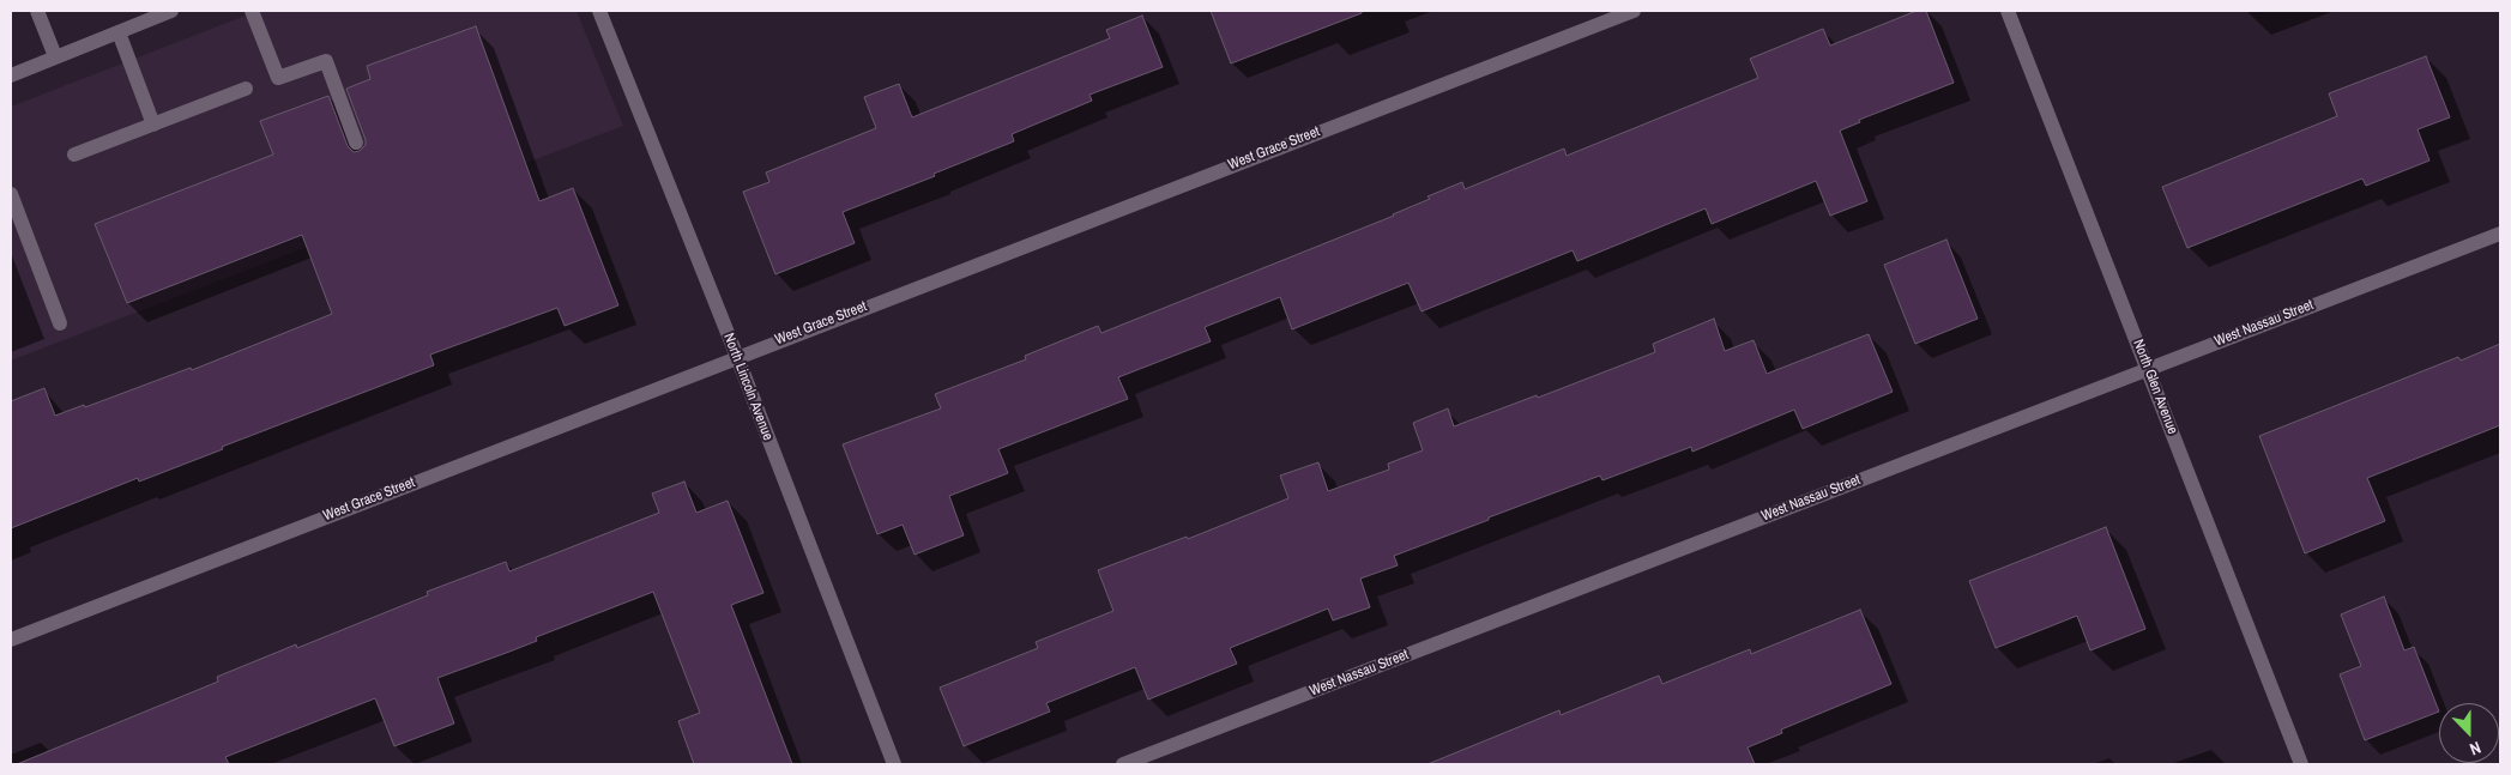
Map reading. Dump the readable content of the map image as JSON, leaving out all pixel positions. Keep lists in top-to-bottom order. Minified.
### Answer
{"streets":{"street":["West Grace Street","West Nassau Street","North Lincoln Avenue","North Glen Avenue"]},"crossings":[["West Grace Street","North Lincoln Avenue"],["West Nassau Street","North Glen Avenue"]],"north":"bottom"}
